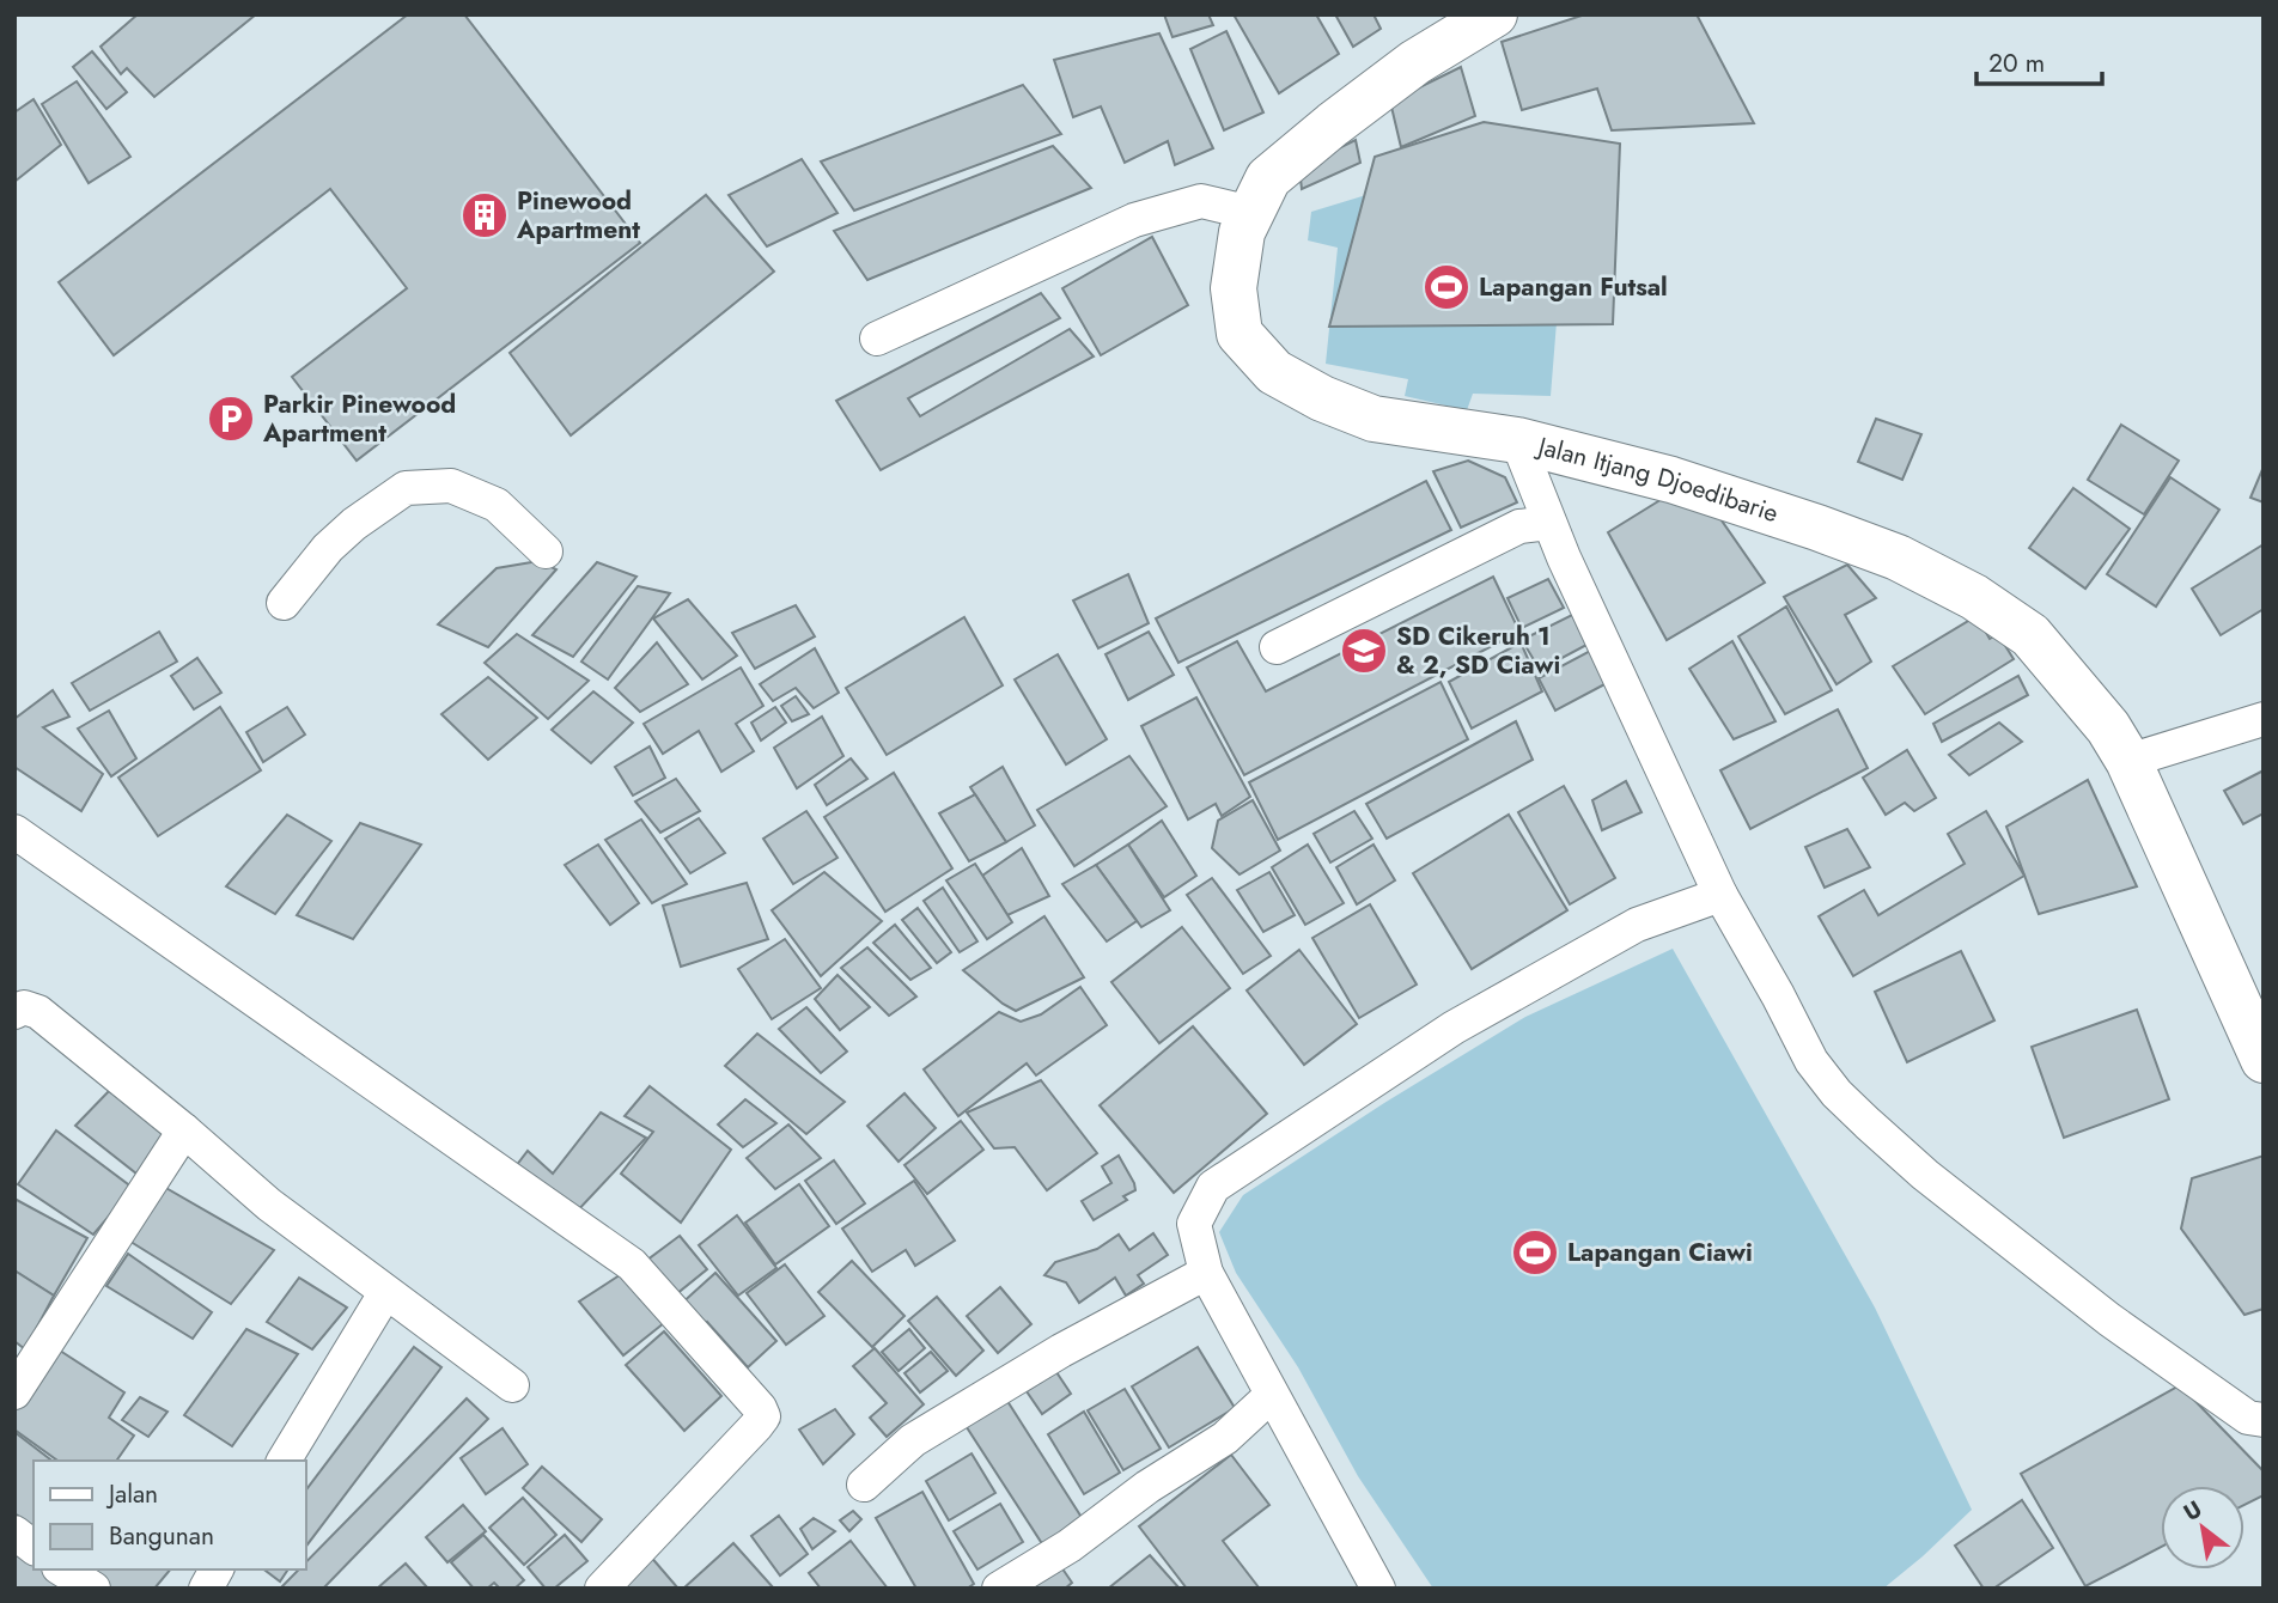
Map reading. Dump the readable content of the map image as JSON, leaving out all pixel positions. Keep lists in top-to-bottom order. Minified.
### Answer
{"streets":{"main road":["Jalan Itjang Djoedibarie"]},"places":{"building":["Pinewood Apartment"],"sports":["Lapangan Futsal","Lapangan Ciawi"],"parking":["Parkir Pinewood Apartment"],"school or university":["SD Cikeruh 1 & 2, SD Ciawi"]},"legend":["Jalan","Bangunan"],"scale_bar":"20 m","north":"top left"}
